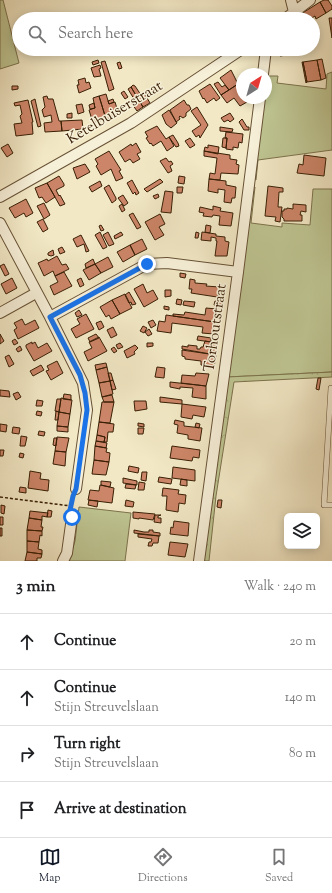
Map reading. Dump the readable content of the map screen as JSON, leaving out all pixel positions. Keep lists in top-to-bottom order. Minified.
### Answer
{"streets":{"street":["Ketelbuiserstraat","Torhoutstraat"]},"north":"top right","page":{"search":"Search here","heading":["3 min","Walk · 240 m"],"list":[["Continue","20 m"],["Continue","Stijn Streuvelslaan","140 m"],["Turn right","Stijn Streuvelslaan","80 m"],"Arrive at destination"],"nav":["Map","Directions","Saved"]}}
